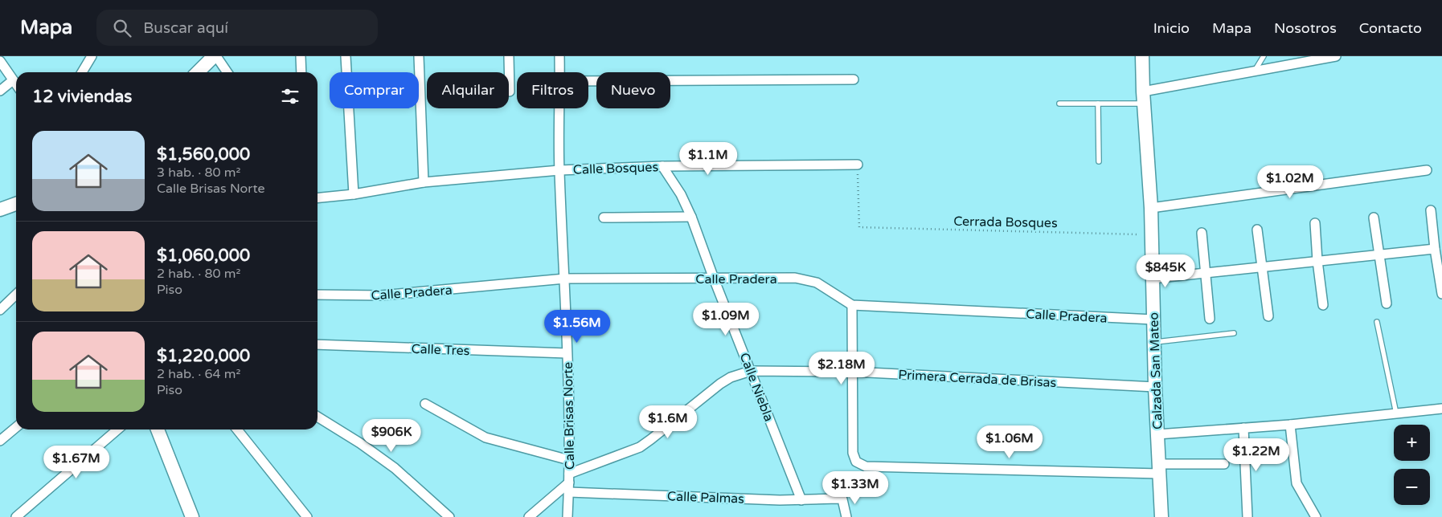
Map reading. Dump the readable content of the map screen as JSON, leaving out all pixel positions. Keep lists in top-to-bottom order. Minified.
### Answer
{"streets":{"main road":["Calzada San Mateo"],"street":["Calle Bosques","Calle Pradera","Calle Tres","Primera Cerrada de Brisas","Calle Niebla","Calle Brisas Norte","Calle Palmas"],"path":["Cerrada Bosques"]},"crossings":[["Calle Bosques","Cerrada Bosques"],["Calle Bosques","Calle Niebla"],["Calle Bosques","Calle Brisas Norte"],["Cerrada Bosques","Calzada San Mateo"],["Calle Pradera","Calzada San Mateo"],["Calle Pradera","Calle Niebla"],["Calle Pradera","Calle Brisas Norte"],["Calle Tres","Calle Brisas Norte"],["Calzada San Mateo","Primera Cerrada de Brisas"],["Primera Cerrada de Brisas","Calle Niebla"],["Primera Cerrada de Brisas","Calle Brisas Norte"],["Calle Niebla","Calle Palmas"],["Calle Brisas Norte","Calle Palmas"]],"page":{"header":"Mapa","search":"Buscar aquí","nav":["Inicio","Mapa","Nosotros","Contacto"],"chip":["Comprar","Alquilar","Filtros","Nuevo"],"heading":"12 viviendas","list":[{"name":"$1,560,000","note":"3 hab. · 80 m² · Calle Brisas Norte"},{"name":"$1,060,000","note":"2 hab. · 80 m² · Piso"},{"name":"$1,220,000","note":"2 hab. · 64 m² · Piso"}],"price":["$1.1M","$1.02M","$845K","$1.09M","$1.56M","$2.18M","$1.6M","$906K","$1.06M","$1.22M","$1.67M","$1.33M"],"map_buttons":["+","−"]}}
